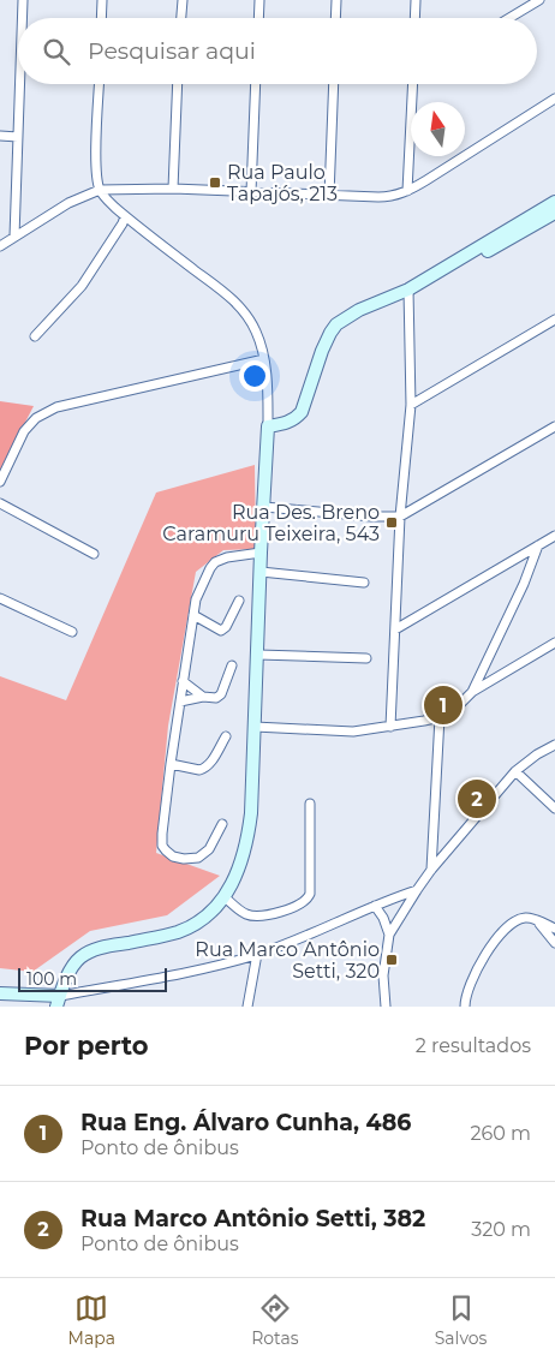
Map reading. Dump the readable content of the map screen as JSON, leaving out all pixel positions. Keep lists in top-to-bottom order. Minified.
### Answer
{"places":{"transit":["Rua Paulo Tapajós, 213","Rua Des. Breno Caramuru Teixeira, 543","Rua Marco Antônio Setti, 320"]},"scale_bar":"100 m","north":"top","page":{"search":"Pesquisar aqui","pins":["1","2"],"scale":"100 m","heading":["Por perto","2 resultados"],"list":[{"mark":"1","name":"Rua Eng. Álvaro Cunha, 486","note":"Ponto de ônibus","value":"260 m"},{"mark":"2","name":"Rua Marco Antônio Setti, 382","note":"Ponto de ônibus","value":"320 m"}],"nav":["Mapa","Rotas","Salvos"]}}
